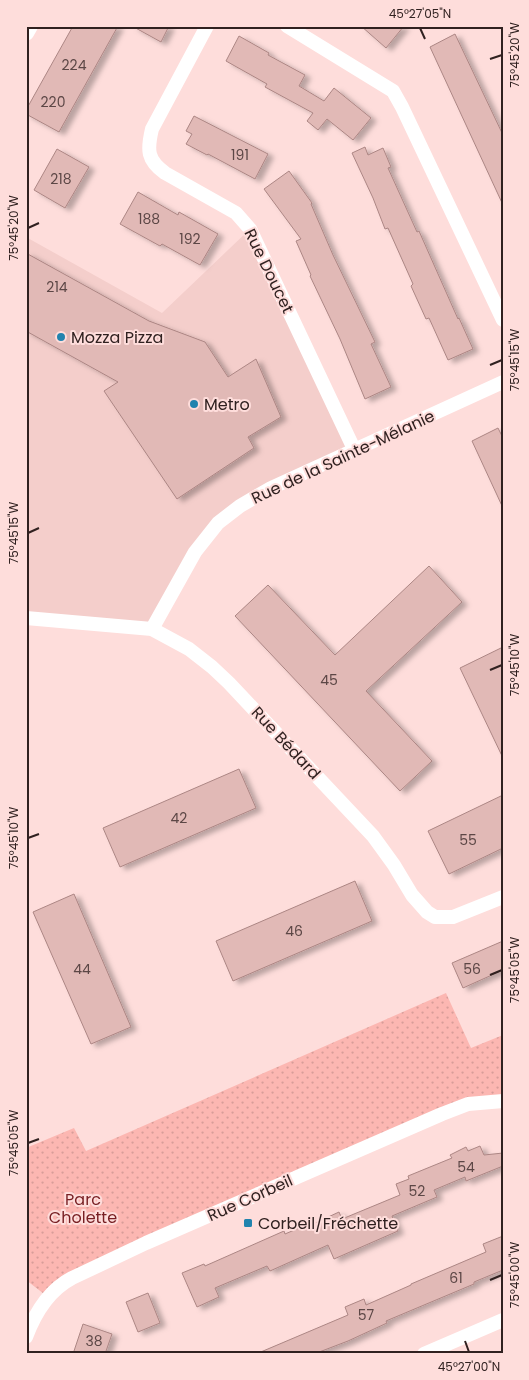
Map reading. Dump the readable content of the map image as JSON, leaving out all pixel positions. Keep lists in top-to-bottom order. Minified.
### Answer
{"streets":{"street":["Rue Doucet","Rue de la Sainte-Mélanie","Rue Bédard","Rue Corbeil"]},"crossings":[["Rue Doucet","Rue de la Sainte-Mélanie"],["Rue de la Sainte-Mélanie","Rue Bédard"]],"parks":["Parc Cholette"],"places":{"other":["Mozza Pizza","Metro"],"transit":["Corbeil/Fréchette"]},"house_numbers":["224","220","191","218","188","192","214","45","42","55","46","44","56","54","52","61","57","38"],"coordinates":["45°27'05\"N","75°45'20\"W","75°45'15\"W","75°45'10\"W","75°45'05\"W","75°45'00\"W","45°27'00\"N"]}
